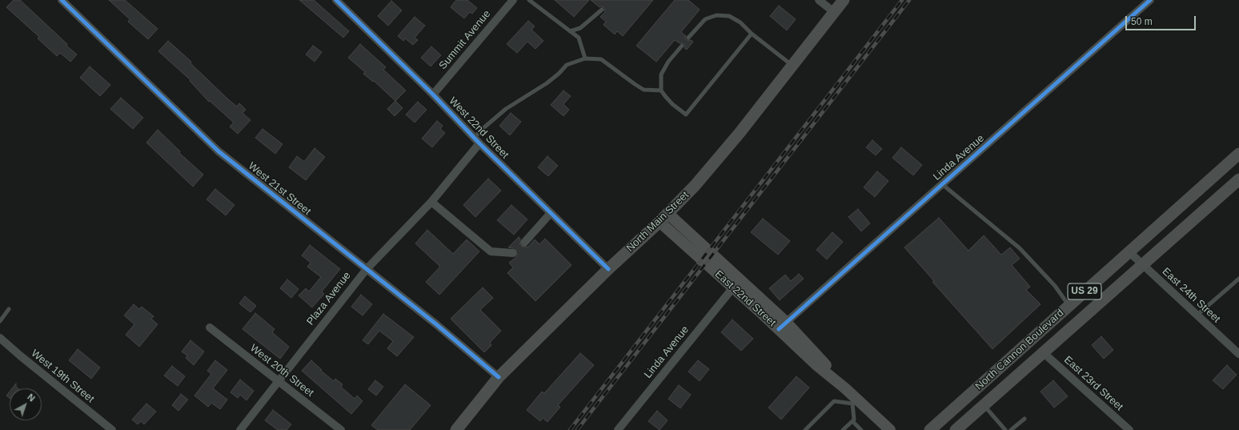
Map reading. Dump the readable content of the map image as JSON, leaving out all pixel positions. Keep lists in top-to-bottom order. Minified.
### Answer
{"streets":{"main road":["North Main Street","US 29","East 22nd Street","North Cannon Boulevard"],"street":["Summit Avenue","West 22nd Street","Linda Avenue","West 21st Street","East 24th Street","Plaza Avenue","West 20th Street","West 19th Street","East 23rd Street"]},"crossings":[["Summit Avenue","West 22nd Street"],["West 22nd Street","North Main Street"],["West 22nd Street","Plaza Avenue"],["Linda Avenue","East 22nd Street"],["West 21st Street","North Main Street"],["West 21st Street","Plaza Avenue"],["North Main Street","East 22nd Street"],["East 24th Street","North Cannon Boulevard"],["Plaza Avenue","West 20th Street"],["North Cannon Boulevard","East 23rd Street"]],"scale_bar":"50 m","north":"top right"}
